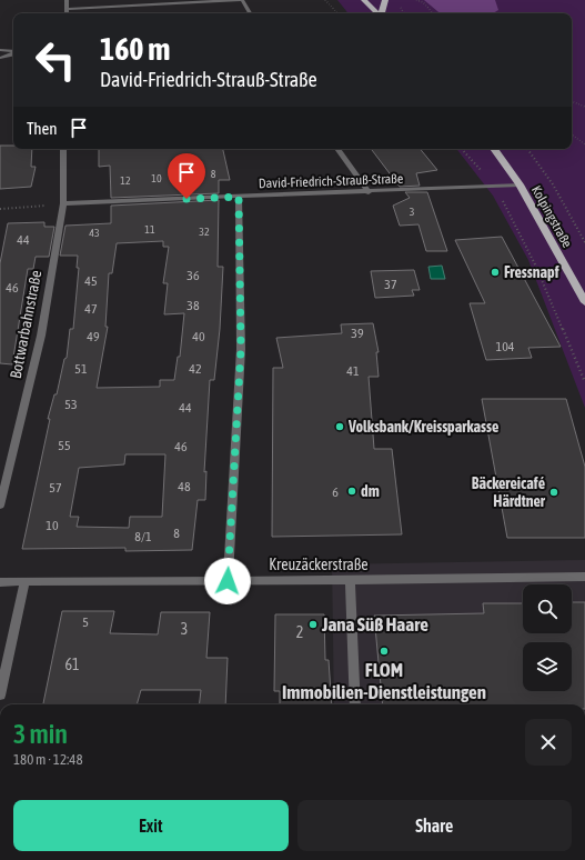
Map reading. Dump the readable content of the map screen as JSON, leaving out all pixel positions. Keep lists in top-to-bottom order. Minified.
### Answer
{"streets":{"main road":["Kolpingstraße"],"street":["David-Friedrich-Strauß-Straße","Bottwarbahnstraße","Kreuzäckerstraße"]},"crossings":[["David-Friedrich-Strauß-Straße","Kolpingstraße"],["David-Friedrich-Strauß-Straße","Bottwarbahnstraße"]],"places":["Fressnapf","Volksbank/Kreissparkasse","dm","Bäckereicafé Härdtner","Jana Süß Haare","FLOM Immobilien-Dienstleistungen"],"house_numbers":["8","10","12","3","11","32","43","44","36","45","37","46","38","47","39","49","40","104","51","42","41","53","44","55","46","48","57","6","10","8","8/1","5","3","2","61"],"page":{"turn":["160 m","David-Friedrich-Strauß-Straße"],"then":"Then","heading":["3 min","180 m · 12:48"],"buttons":["Exit","Share"]}}
